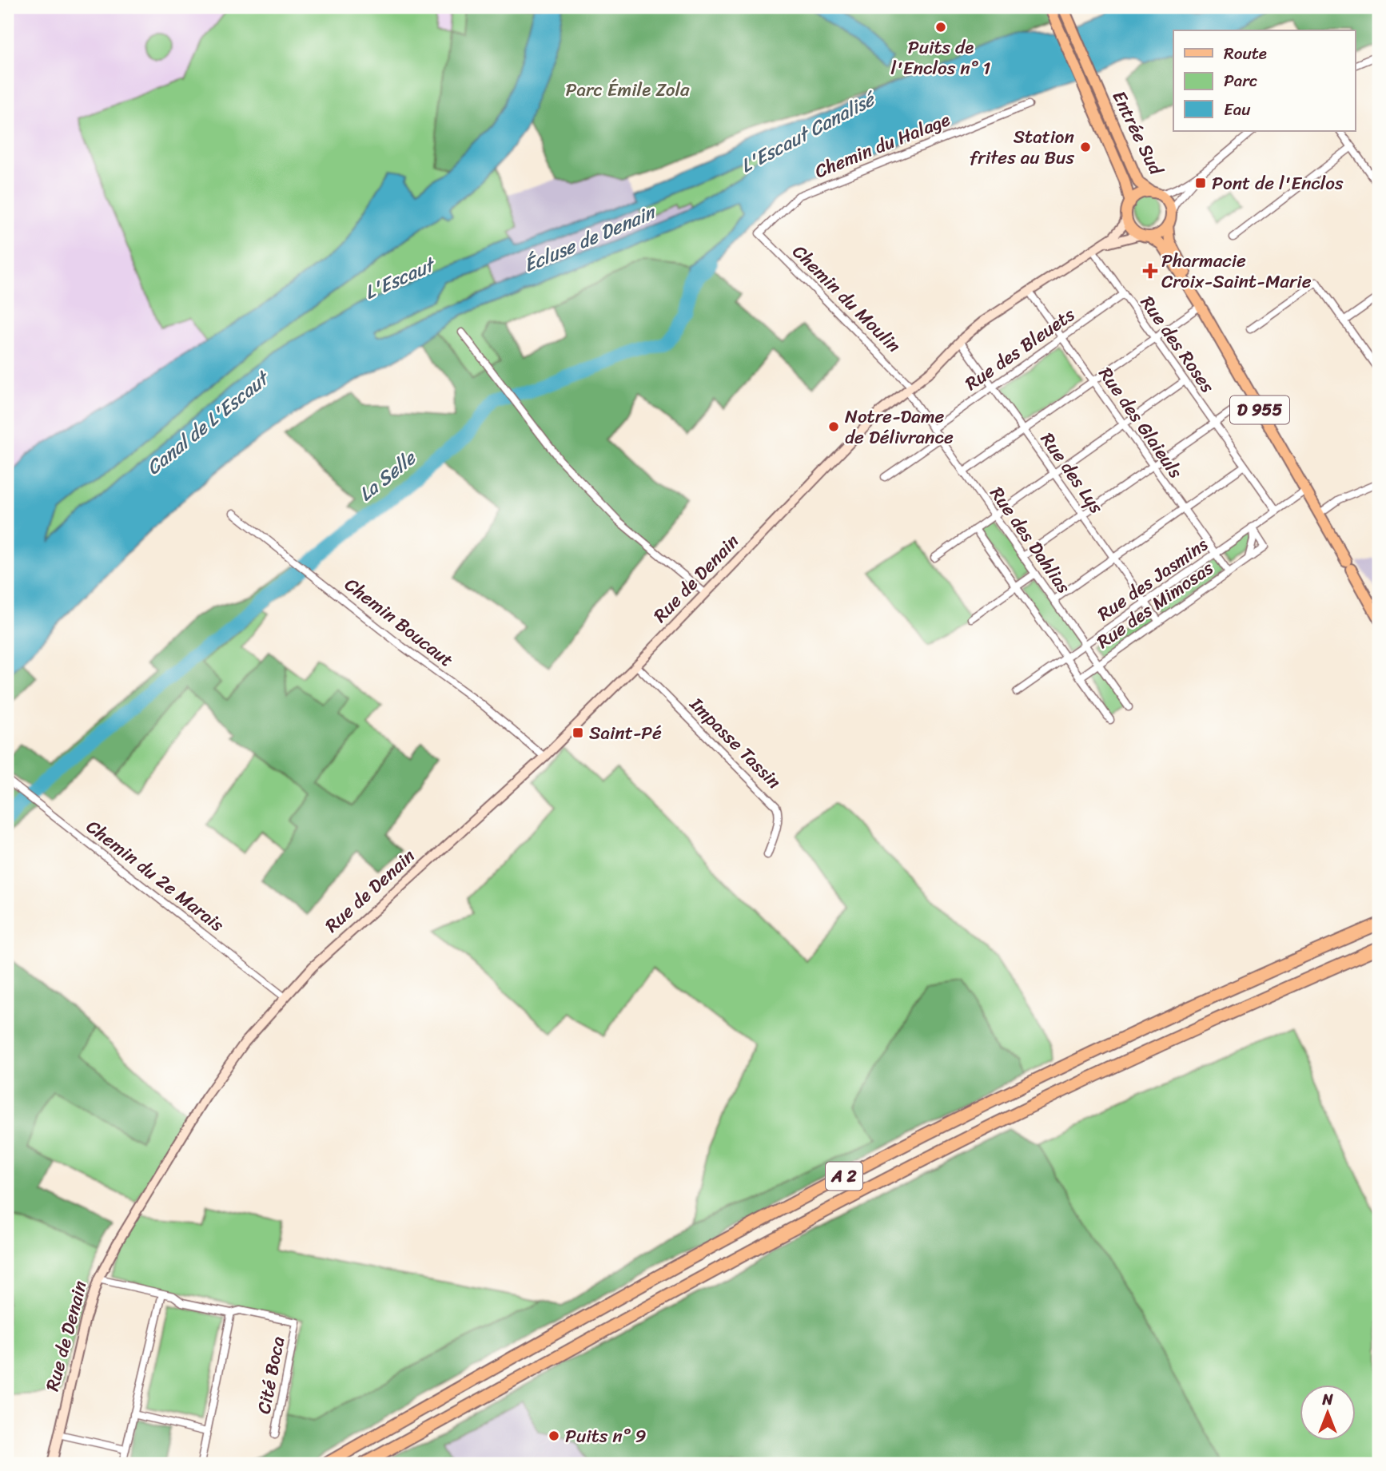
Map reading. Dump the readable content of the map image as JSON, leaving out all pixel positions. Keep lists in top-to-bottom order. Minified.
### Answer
{"streets":{"highway":["A 2"],"main road":["Entrée Sud","D 955"],"street":["Chemin du Halage","Chemin du Moulin","Rue des Roses","Rue des Bleuets","Rue des Glaieuls","Rue des Lys","Rue des Dahlias","Rue de Denain","Rue des Jasmins","Rue des Mimosas","Chemin Boucaut","Impasse Tassin","Chemin du 2e Marais","Cité Boca"]},"crossings":[["Entrée Sud","D 955"],["Chemin du Halage","Chemin du Moulin"],["Chemin du Moulin","Rue des Dahlias"],["Chemin du Moulin","Rue de Denain"],["Rue des Roses","Rue des Bleuets"],["Rue des Roses","Rue de Denain"],["Rue des Roses","Rue des Jasmins"],["Rue des Bleuets","Rue des Glaieuls"],["Rue des Bleuets","Rue des Lys"],["Rue des Bleuets","Rue des Dahlias"],["D 955","Rue des Jasmins"],["Rue des Glaieuls","Rue de Denain"],["Rue des Glaieuls","Rue des Jasmins"],["Rue des Glaieuls","Rue des Mimosas"],["Rue des Lys","Rue de Denain"],["Rue des Lys","Rue des Jasmins"],["Rue des Lys","Rue des Mimosas"],["Rue des Dahlias","Rue de Denain"],["Rue des Dahlias","Rue des Jasmins"],["Rue des Dahlias","Rue des Mimosas"],["Rue de Denain","Chemin Boucaut"],["Rue de Denain","Impasse Tassin"],["Rue de Denain","Chemin du 2e Marais"],["Rue de Denain","Cité Boca"],["Rue des Jasmins","Rue des Mimosas"]],"water":["L'Escaut Canalisé","Écluse de Denain","L'Escaut","Canal de L'Escaut","La Selle"],"parks":["Parc Émile Zola"],"places":{"other":["Puits de l'Enclos n° 1","Station frites au Bus","Notre-Dame de Délivrance","Puits n° 9"],"transit":["Pont de l'Enclos","Saint-Pé"],"health":["Pharmacie Croix-Saint-Marie"]},"legend":["Route","Parc","Eau"],"north":"top"}
